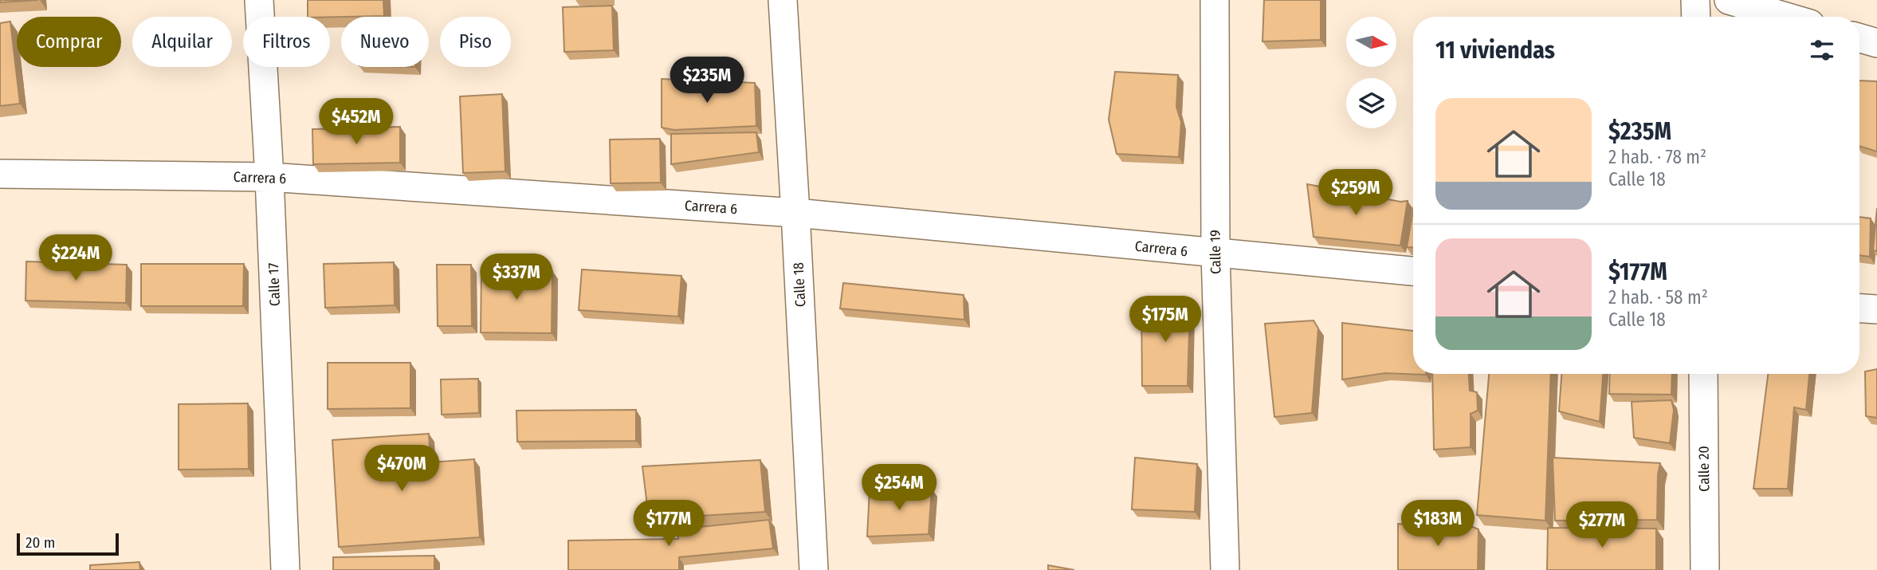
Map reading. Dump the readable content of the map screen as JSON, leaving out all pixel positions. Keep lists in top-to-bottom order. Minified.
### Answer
{"streets":{"street":["Carrera 6","Calle 19","Calle 17","Calle 18","Calle 20"]},"crossings":[["Carrera 6","Calle 19"],["Carrera 6","Calle 17"],["Carrera 6","Calle 18"]],"scale_bar":"20 m","north":"right","page":{"chip":["Comprar","Alquilar","Filtros","Nuevo","Piso"],"heading":"11 viviendas","price":["$235M","$452M","$259M","$224M","$337M","$175M","$470M","$254M","$177M","$183M","$277M"],"list":[{"name":"$235M","note":"2 hab. · 78 m² · Calle 18"},{"name":"$177M","note":"2 hab. · 58 m² · Calle 18"}],"scale":"20 m"}}
